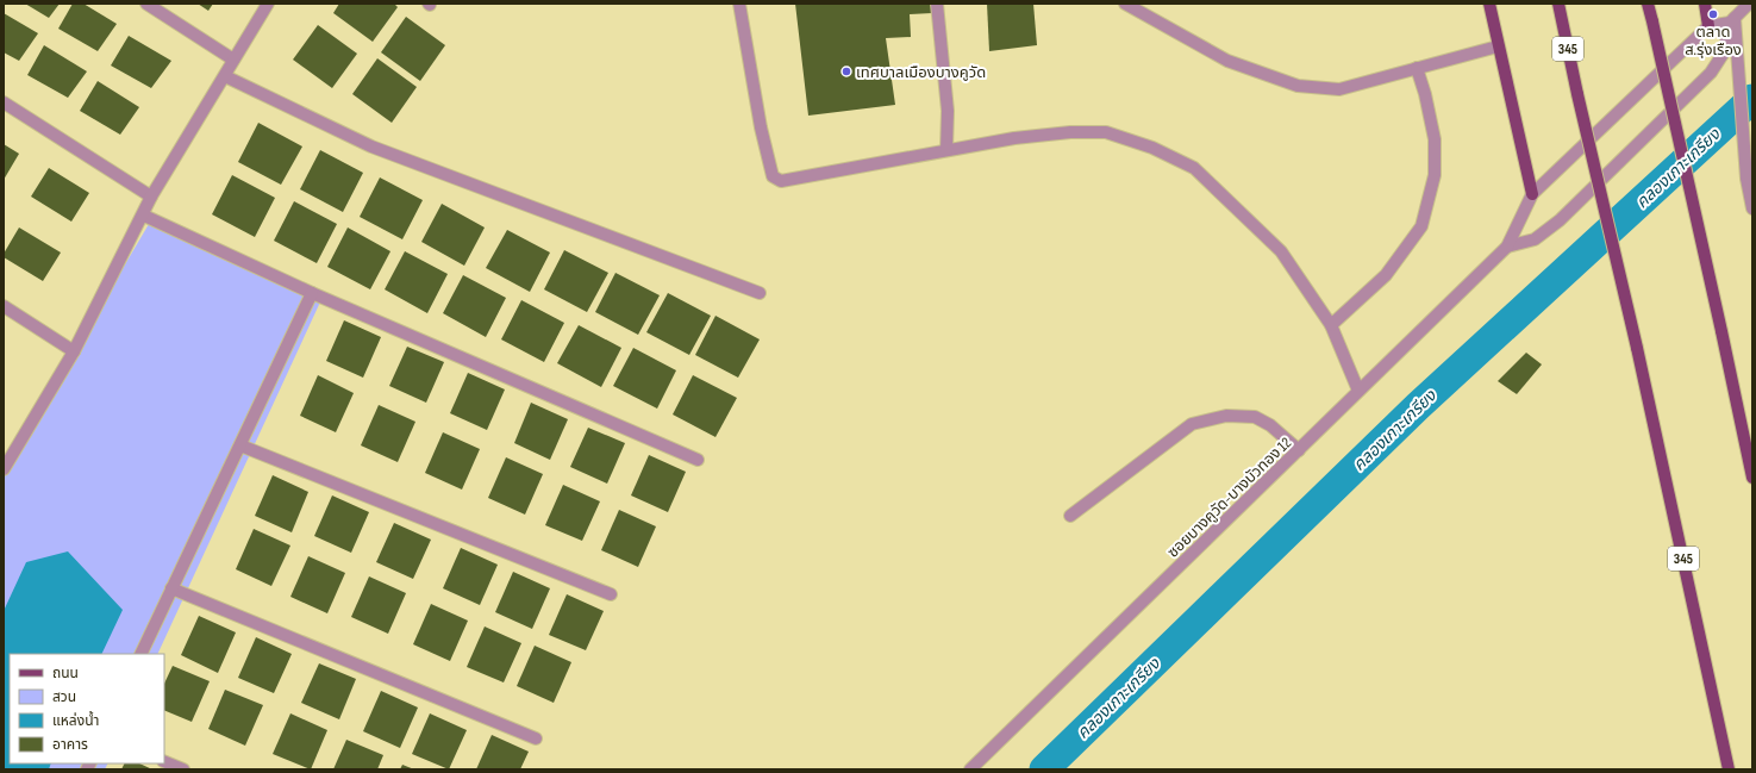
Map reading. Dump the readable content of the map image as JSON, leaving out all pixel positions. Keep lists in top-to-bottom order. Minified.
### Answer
{"streets":{"main road":["345"],"street":["ซอยบางคูวัด-บางบัวทอง 12"]},"water":["คลองเกาะเกรียง"],"places":["ตลาด ส.รุ่งเรือง","เทศบาลเมืองบางคูวัด"],"legend":["ถนน","สวน","แหล่งน้ำ","อาคาร"]}
